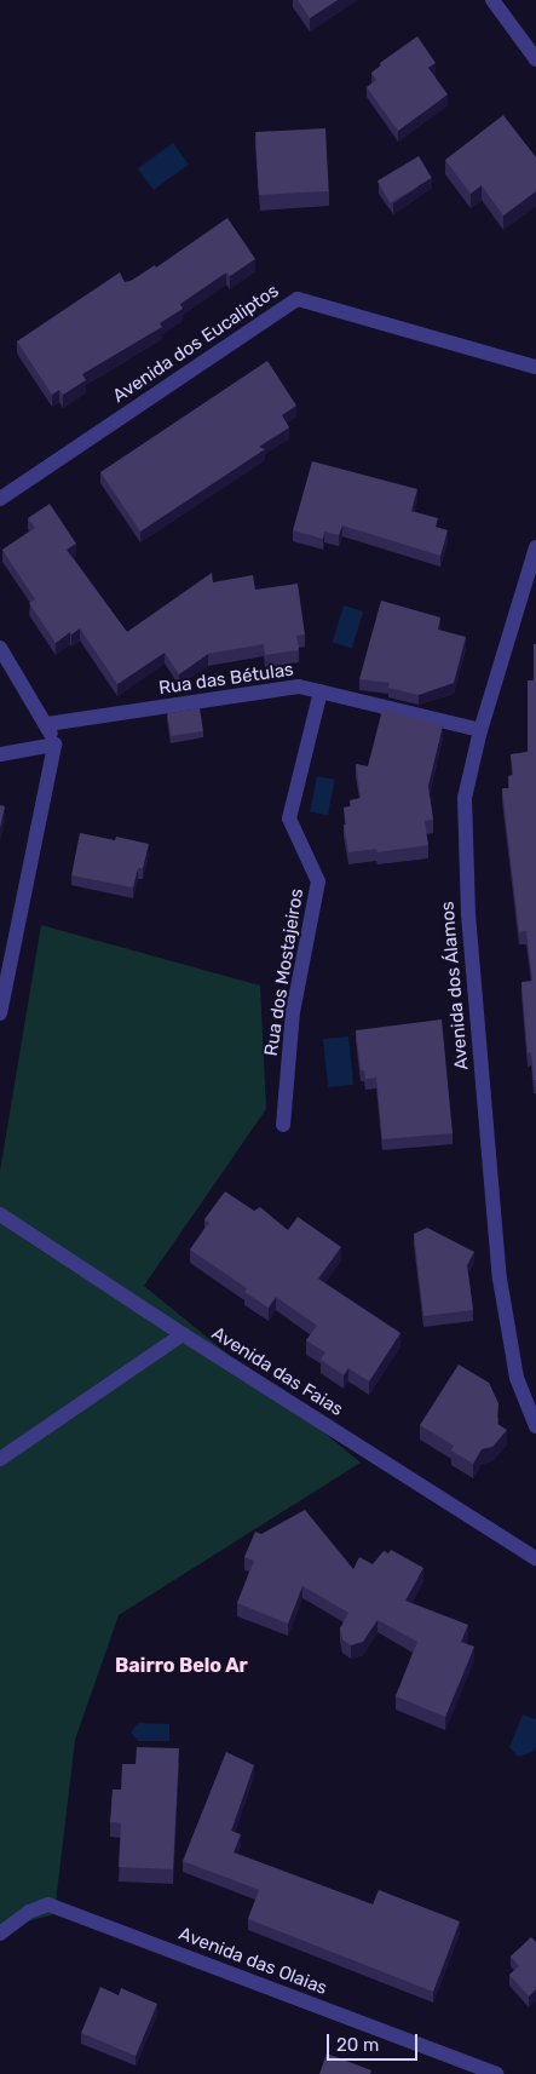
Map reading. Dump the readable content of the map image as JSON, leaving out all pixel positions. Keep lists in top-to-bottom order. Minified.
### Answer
{"streets":{"street":["Avenida dos Eucaliptos","Rua das Bétulas","Rua dos Mostajeiros","Avenida dos Álamos","Avenida das Faias","Avenida das Olaias"]},"crossings":[["Rua das Bétulas","Rua dos Mostajeiros"],["Rua das Bétulas","Avenida dos Álamos"]],"districts":["Bairro Belo Ar"],"scale_bar":"20 m"}
